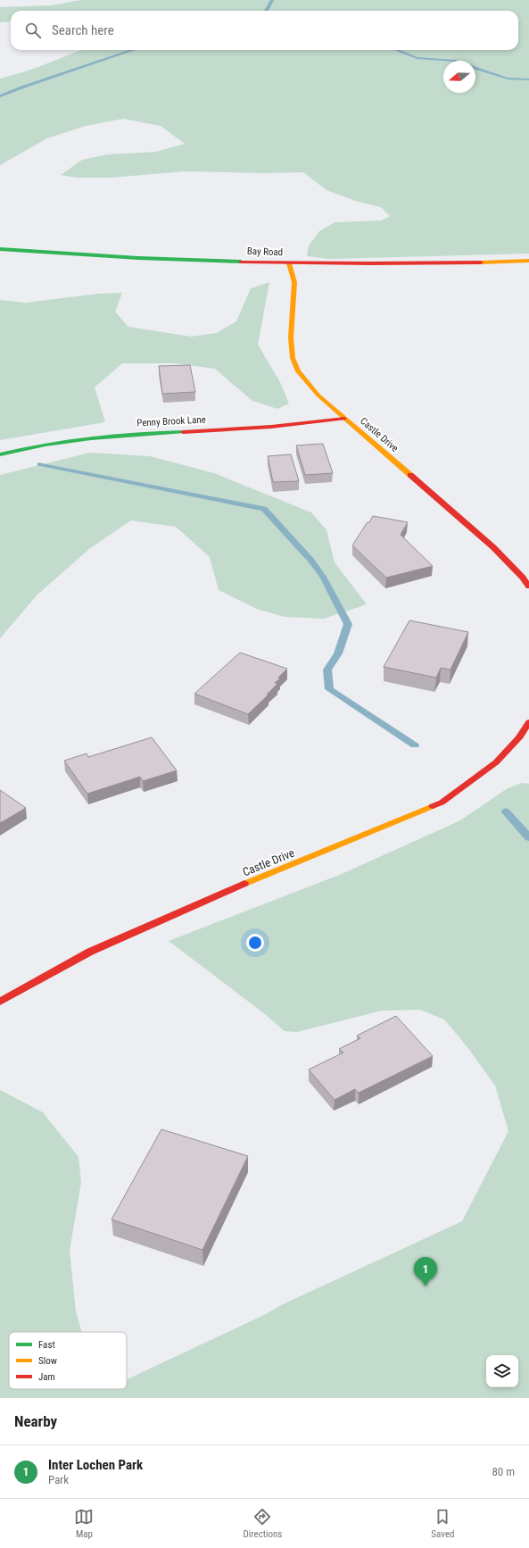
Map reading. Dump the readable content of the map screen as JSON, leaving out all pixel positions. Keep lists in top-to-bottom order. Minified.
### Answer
{"streets":{"street":["Bay Road","Penny Brook Lane","Castle Drive"]},"crossings":[["Bay Road","Castle Drive"],["Penny Brook Lane","Castle Drive"]],"legend":["Fast","Slow","Jam"],"north":"left","page":{"search":"Search here","pins":"1","heading":"Nearby","list":[{"mark":"1","name":"Inter Lochen Park","note":"Park","value":"80 m"}],"nav":["Map","Directions","Saved"]}}
